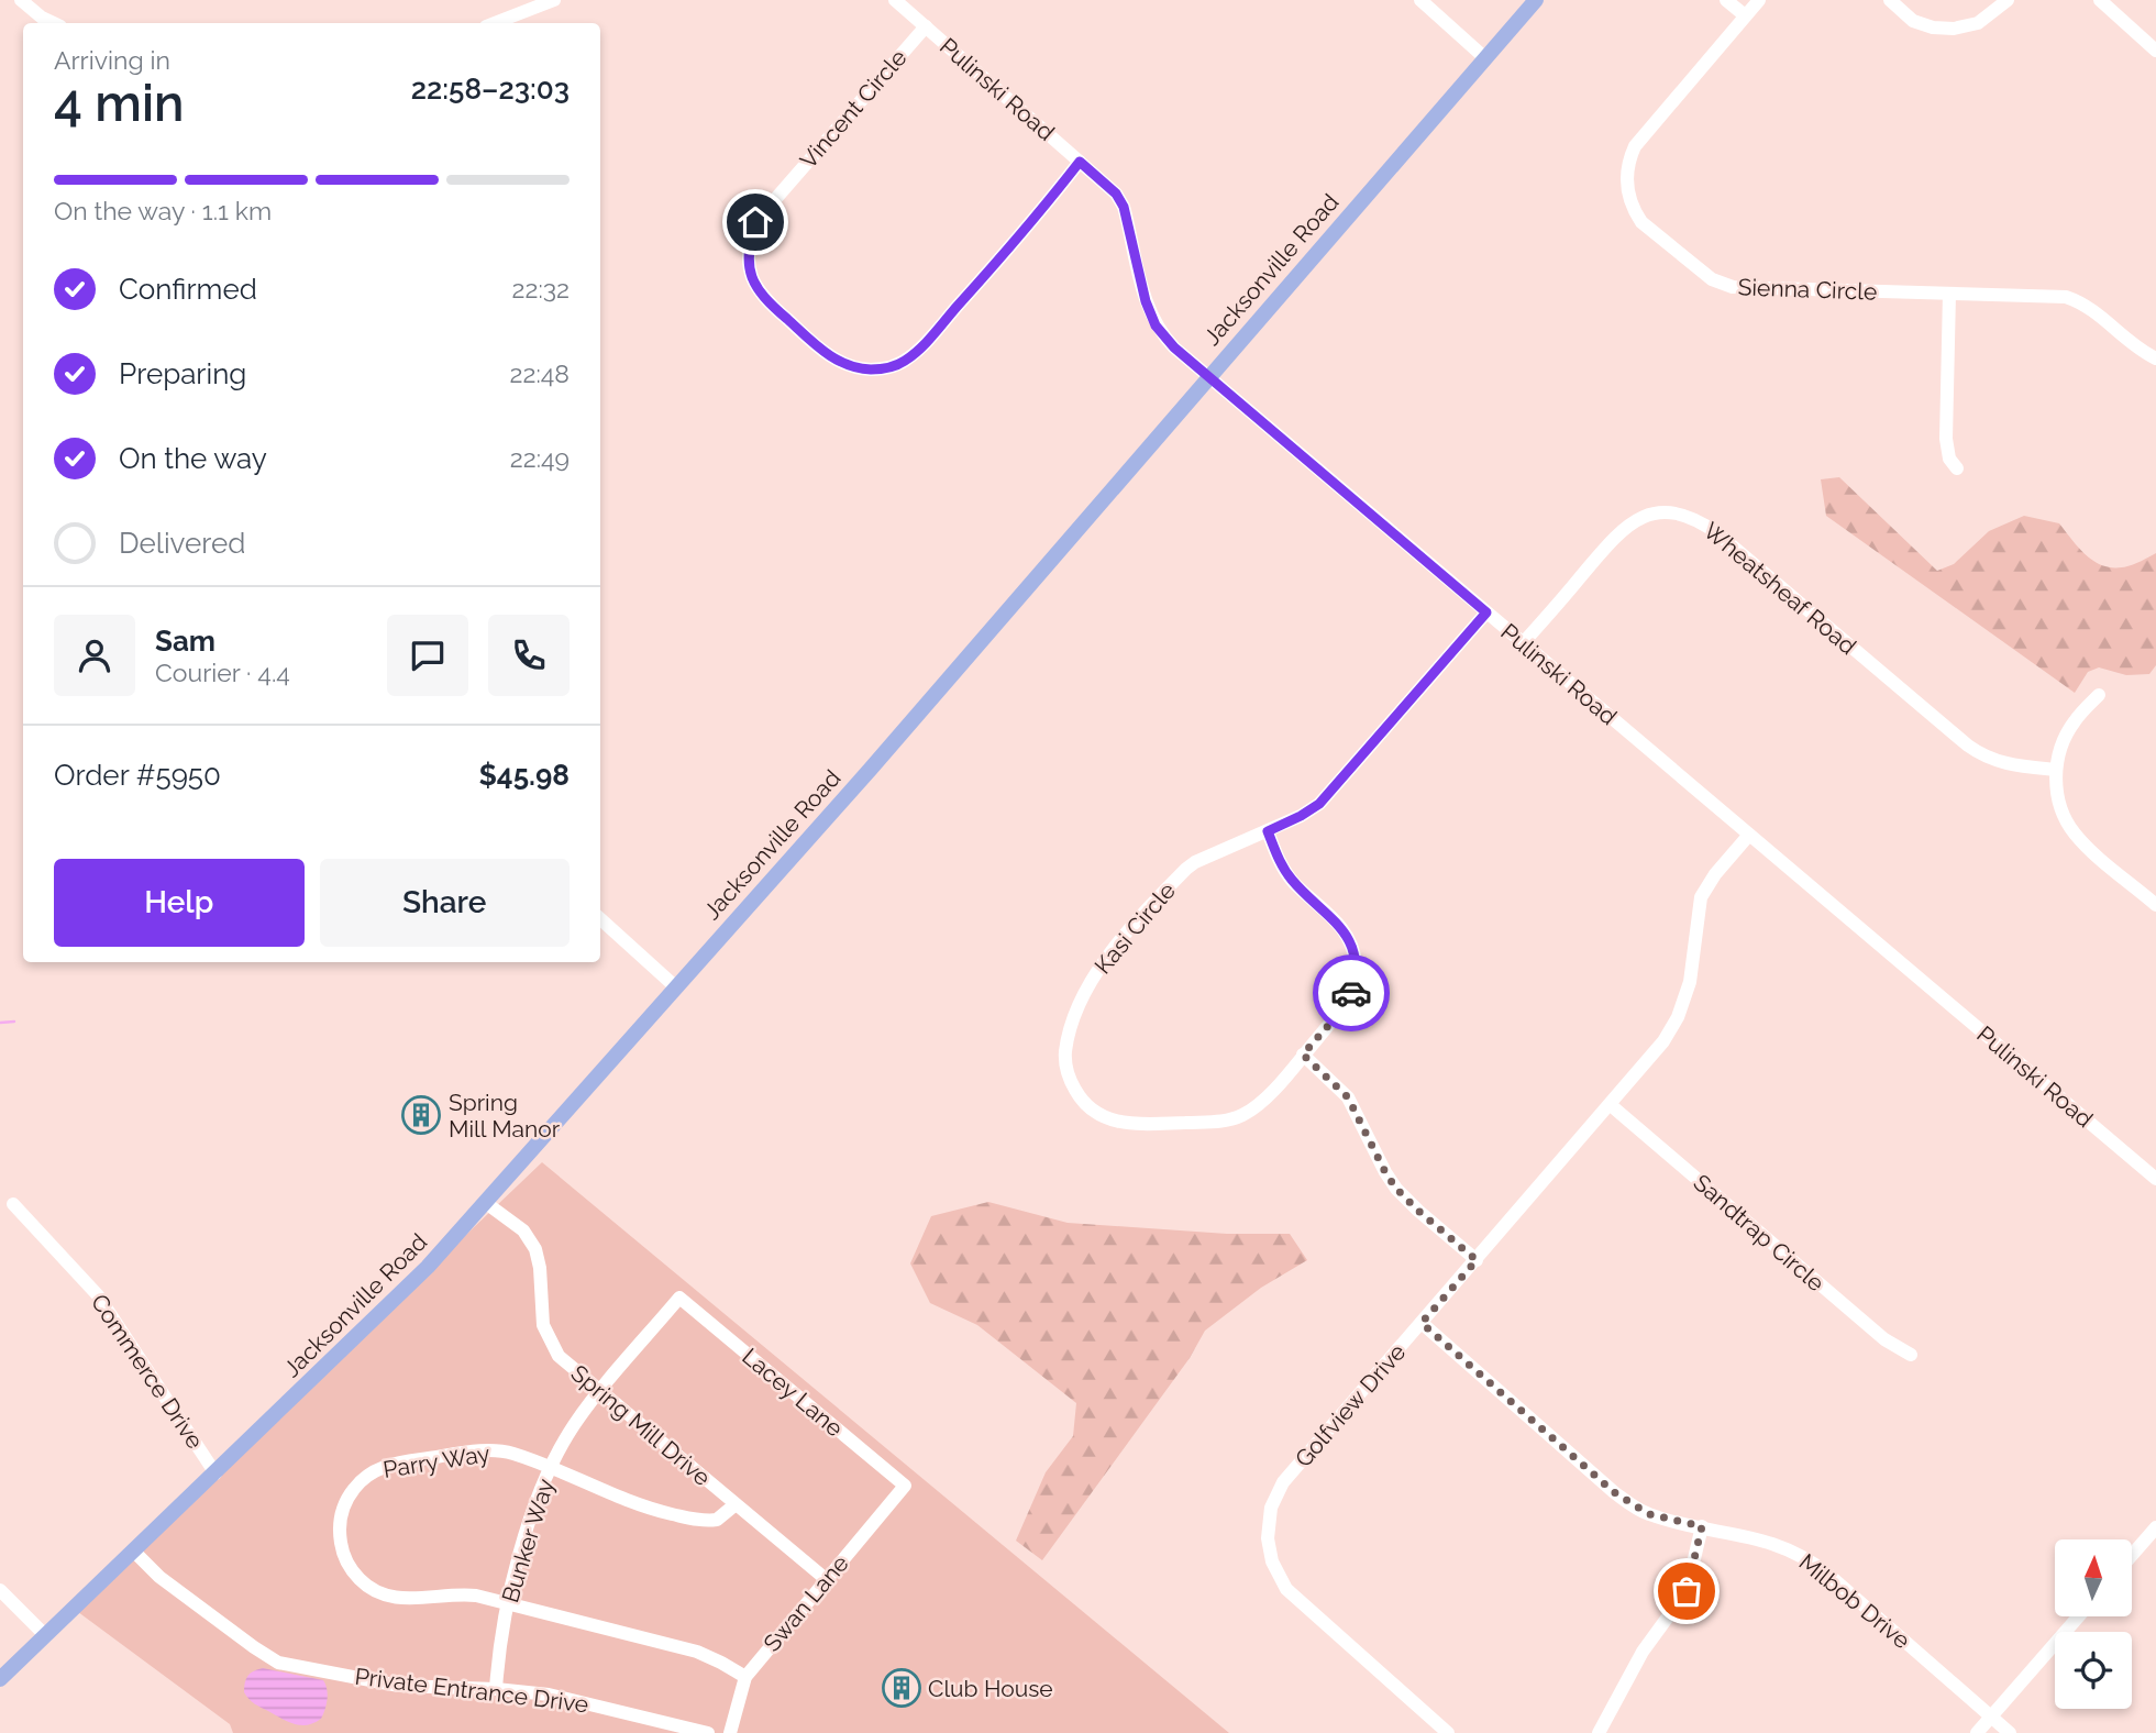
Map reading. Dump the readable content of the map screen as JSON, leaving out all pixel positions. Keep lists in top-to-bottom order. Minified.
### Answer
{"streets":{"main road":["Jacksonville Road"],"street":["Pulinski Road","Vincent Circle","Sienna Circle","Wheatsheaf Road","Kasi Circle","Sandtrap Circle","Commerce Drive","Lacey Lane","Golfview Drive","Spring Mill Drive","Parry Way","Bunker Way","Milbob Drive","Swan Lane","Private Entrance Drive"]},"crossings":[["Pulinski Road","Vincent Circle"],["Pulinski Road","Jacksonville Road"],["Pulinski Road","Wheatsheaf Road"],["Pulinski Road","Kasi Circle"],["Pulinski Road","Golfview Drive"],["Jacksonville Road","Commerce Drive"],["Jacksonville Road","Spring Mill Drive"],["Jacksonville Road","Private Entrance Drive"],["Sandtrap Circle","Golfview Drive"],["Lacey Lane","Bunker Way"],["Lacey Lane","Swan Lane"],["Golfview Drive","Milbob Drive"],["Spring Mill Drive","Parry Way"],["Spring Mill Drive","Bunker Way"],["Spring Mill Drive","Swan Lane"],["Parry Way","Bunker Way"],["Parry Way","Swan Lane"],["Bunker Way","Private Entrance Drive"]],"places":{"building":["Spring Mill Manor","Club House"]},"north":"top","page":{"heading":["4 min","Arriving in","22:58–23:03"],"panel":["Sam","Courier · 4.4","Order #5950","$45.98"],"bar":"On the way · 1.1 km","list":[["Confirmed","22:32"],["Preparing","22:48"],["On the way","22:49"],"Delivered"],"buttons":["Help","Share"]}}
